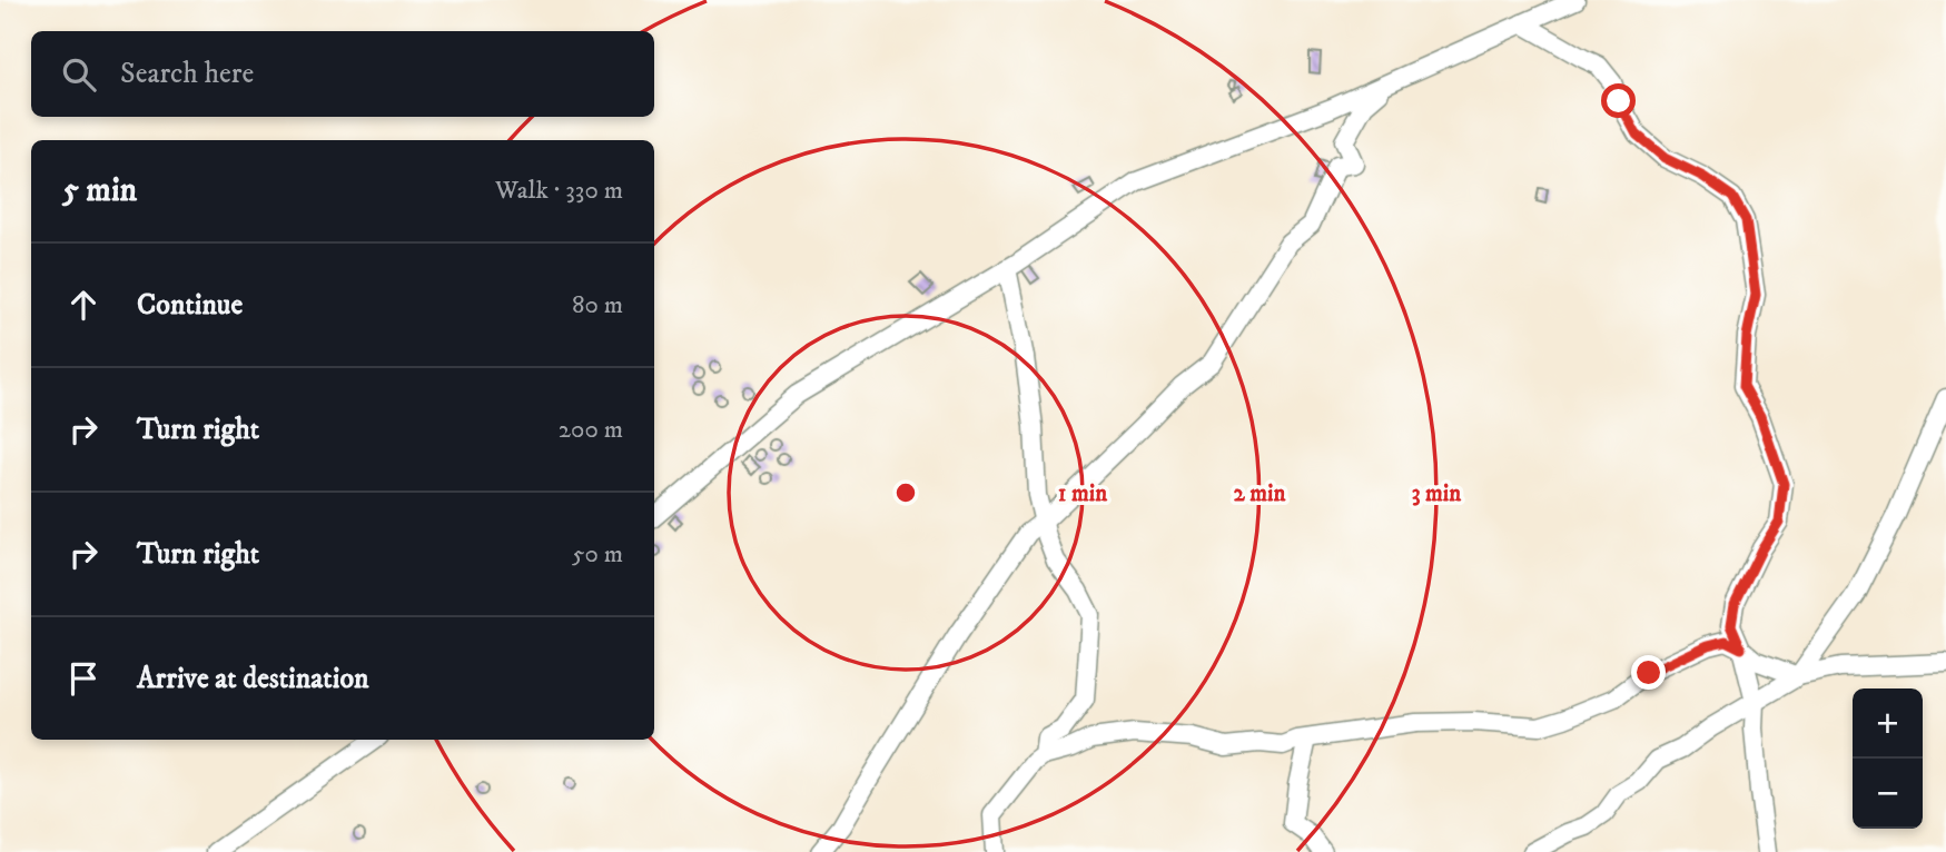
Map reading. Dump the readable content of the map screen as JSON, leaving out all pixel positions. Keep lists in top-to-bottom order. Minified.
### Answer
{"page":{"search":"Search here","heading":["5 min","Walk · 330 m"],"list":[["Continue","80 m"],["Turn right","200 m"],["Turn right","50 m"],"Arrive at destination"],"map_buttons":["+","−"]},"rings":["1 min","2 min","3 min"]}
